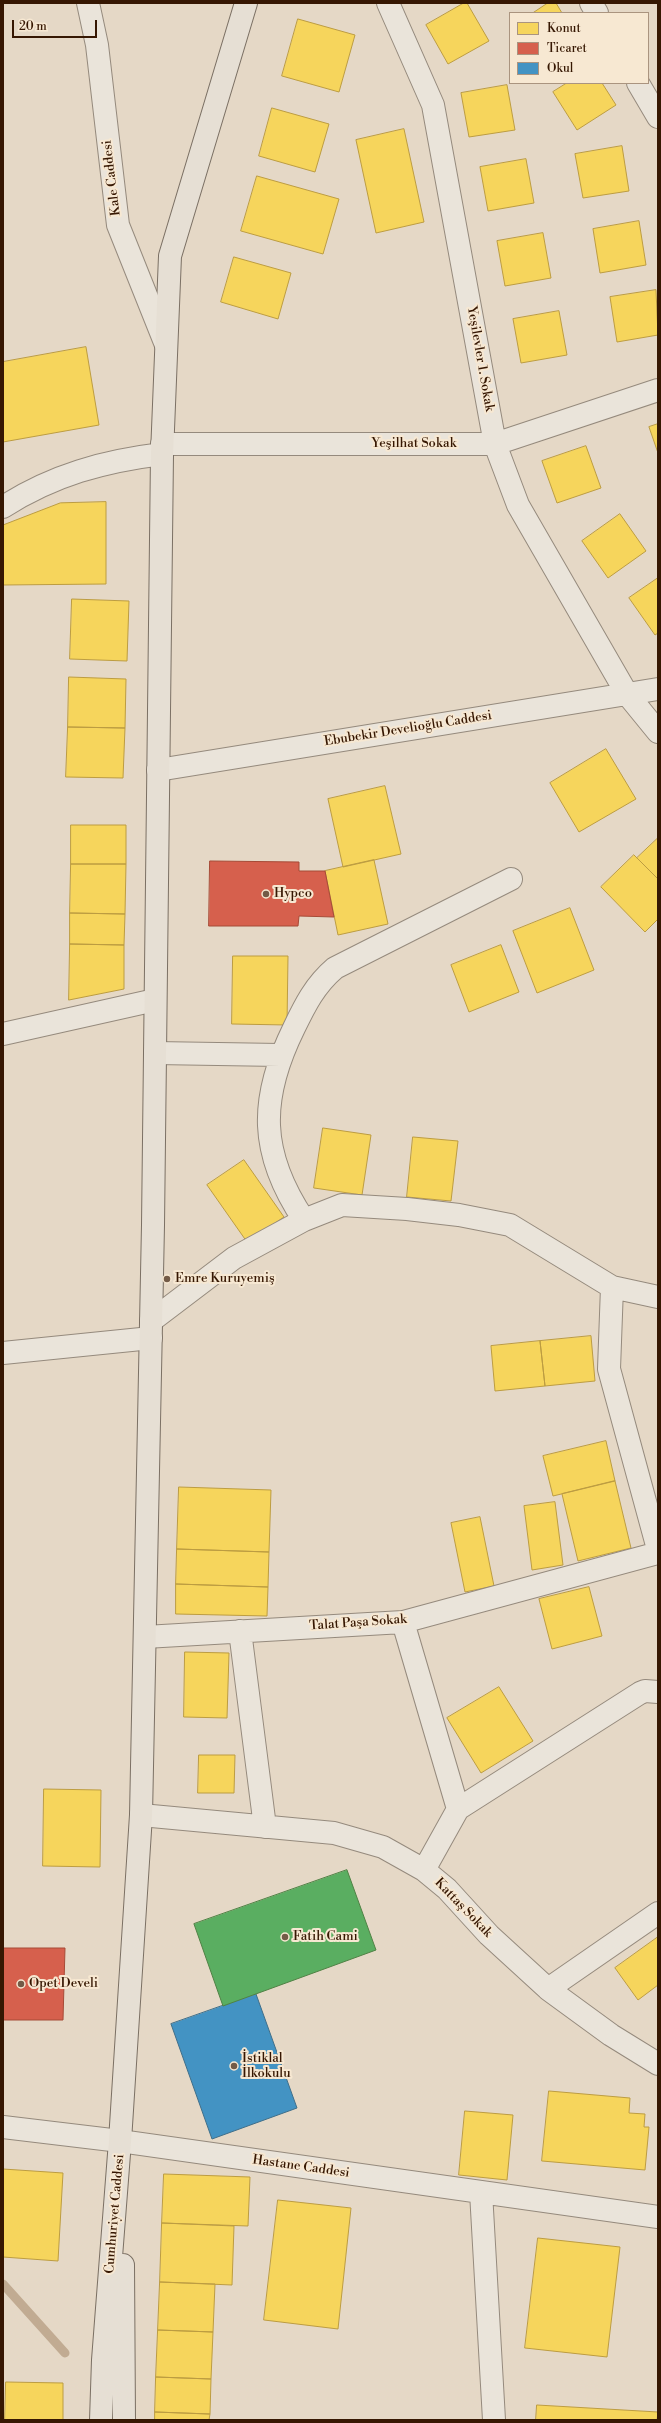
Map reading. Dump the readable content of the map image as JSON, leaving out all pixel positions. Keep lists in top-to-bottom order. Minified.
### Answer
{"streets":{"main road":["Cumhuriyet Caddesi"],"street":["Kale Caddesi","Yeşilevler 1. Sokak","Yeşilhat Sokak","Ebubekir Develioğlu Caddesi","Talat Paşa Sokak","Kattaş Sokak","Hastane Caddesi"]},"crossings":[["Yeşilevler 1. Sokak","Yeşilhat Sokak"],["Yeşilevler 1. Sokak","Ebubekir Develioğlu Caddesi"],["Hastane Caddesi","Cumhuriyet Caddesi"]],"places":["Hypco","Emre Kuruyemiş","Fatih Cami","Opet Develi","İstiklal İlkokulu"],"legend":["Konut","Ticaret","Okul"],"scale_bar":"20 m"}
